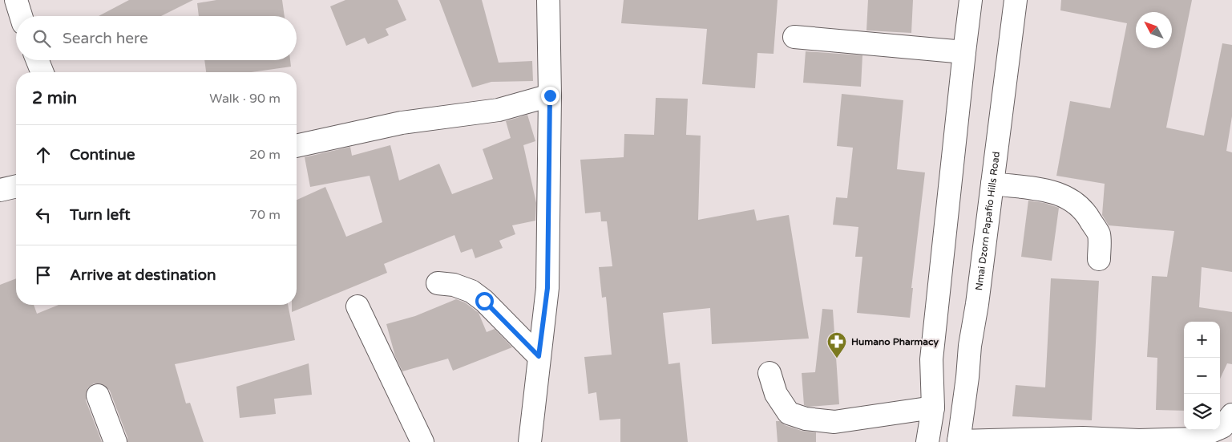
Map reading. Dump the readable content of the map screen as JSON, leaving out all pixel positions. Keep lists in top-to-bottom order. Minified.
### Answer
{"streets":{"street":["Nmai Dzorn Papafio Hills Road"]},"places":{"pharmacy":["Humano Pharmacy"]},"north":"top left","page":{"search":"Search here","heading":["2 min","Walk · 90 m"],"list":[["Continue","20 m"],["Turn left","70 m"],"Arrive at destination"],"map_buttons":["+","−"]}}
